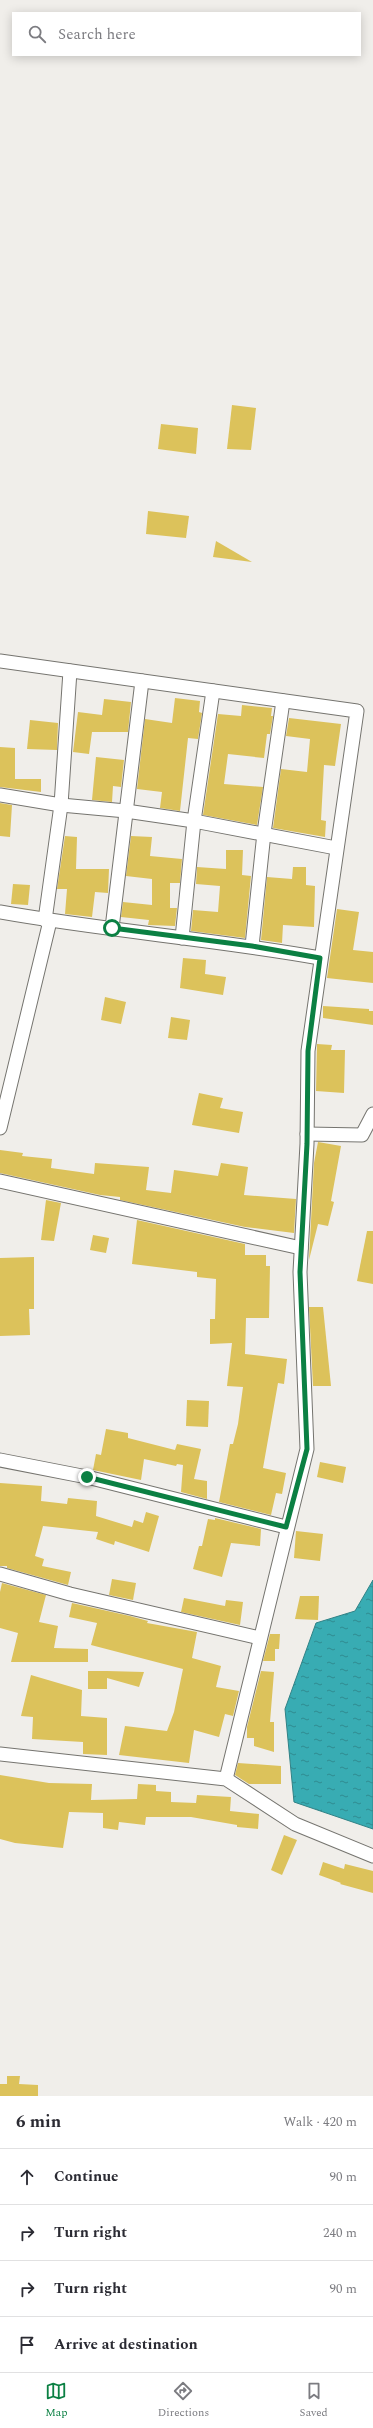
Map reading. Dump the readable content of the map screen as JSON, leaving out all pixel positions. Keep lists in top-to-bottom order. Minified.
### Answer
{"page":{"search":"Search here","heading":["6 min","Walk · 420 m"],"list":[["Continue","90 m"],["Turn right","240 m"],["Turn right","90 m"],"Arrive at destination"],"nav":["Map","Directions","Saved"]}}
